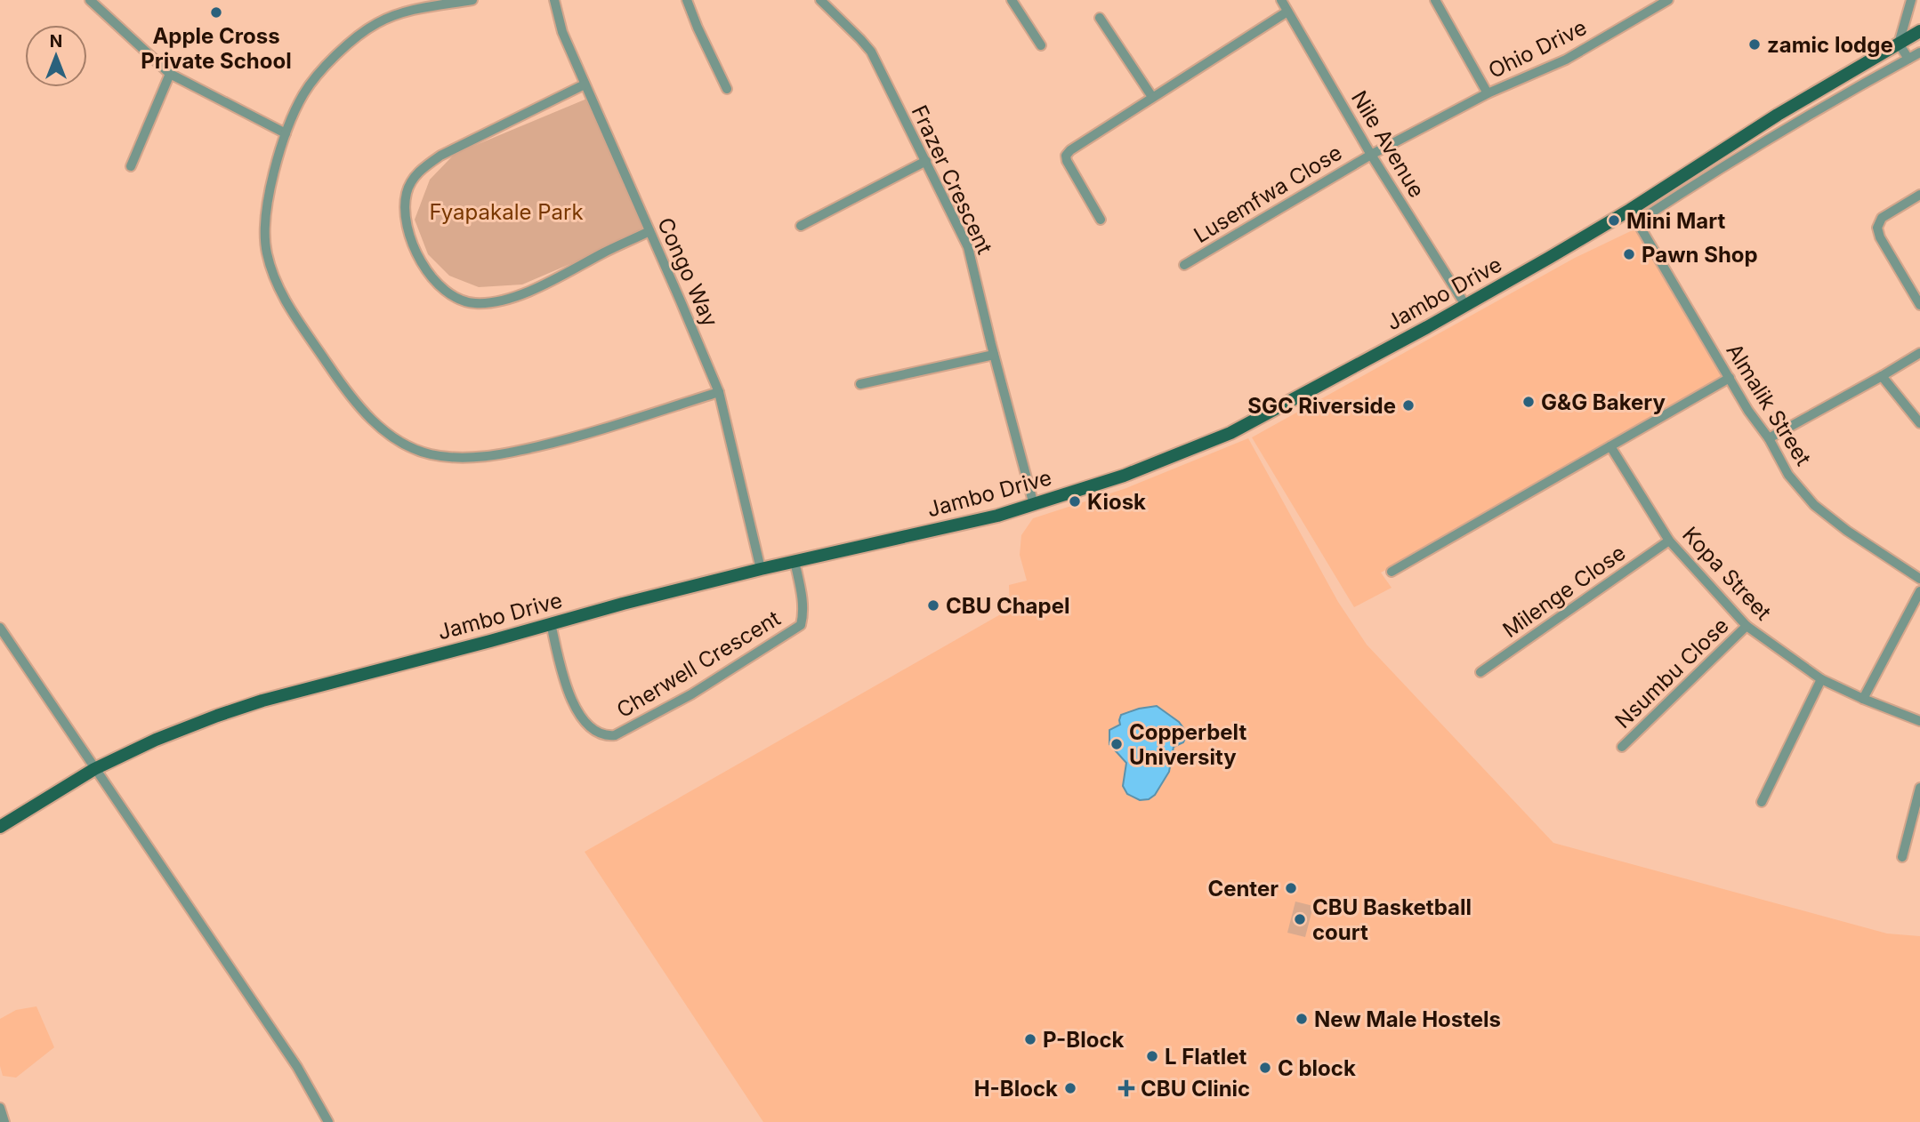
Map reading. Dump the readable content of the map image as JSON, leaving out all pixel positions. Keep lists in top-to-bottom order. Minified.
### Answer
{"streets":{"main road":["Jambo Drive"],"street":["Ohio Drive","Nile Avenue","Frazer Crescent","Lusemfwa Close","Congo Way","Almalik Street","Kopa Street","Milenge Close","Cherwell Crescent","Nsumbu Close"]},"crossings":[["Ohio Drive","Nile Avenue"],["Ohio Drive","Lusemfwa Close"],["Nile Avenue","Lusemfwa Close"],["Nile Avenue","Jambo Drive"],["Frazer Crescent","Jambo Drive"],["Congo Way","Jambo Drive"],["Jambo Drive","Almalik Street"],["Jambo Drive","Cherwell Crescent"],["Kopa Street","Milenge Close"],["Kopa Street","Nsumbu Close"]],"parks":["Fyapakale Park"],"places":{"other":["Apple Cross Private School","zamic lodge","Mini Mart","Pawn Shop","G&G Bakery","SGC Riverside","Kiosk","CBU Chapel","Copperbelt University","Center","CBU Basketball court","New Male Hostels","P-Block","L Flatlet","C block","H-Block"],"health":["CBU Clinic"]},"north":"top"}
